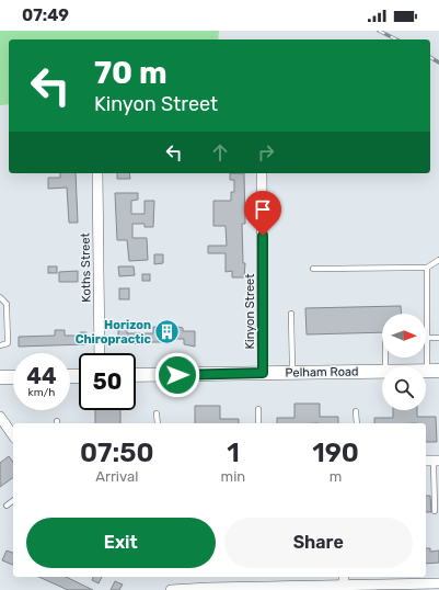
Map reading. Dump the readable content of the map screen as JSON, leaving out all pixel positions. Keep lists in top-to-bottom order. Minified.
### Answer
{"streets":{"main road":["Pelham Road"],"street":["Koths Street","Kinyon Street"]},"crossings":[["Kinyon Street","Pelham Road"]],"places":{"building":["Horizon Chiropractic"]},"north":"right","page":{"status":"07:49","turn":["70 m","Kinyon Street"],"speed":"44 km/h","limit":"50","eta":["07:50","Arrival","1","min","190","m"],"buttons":["Exit","Share"]}}
